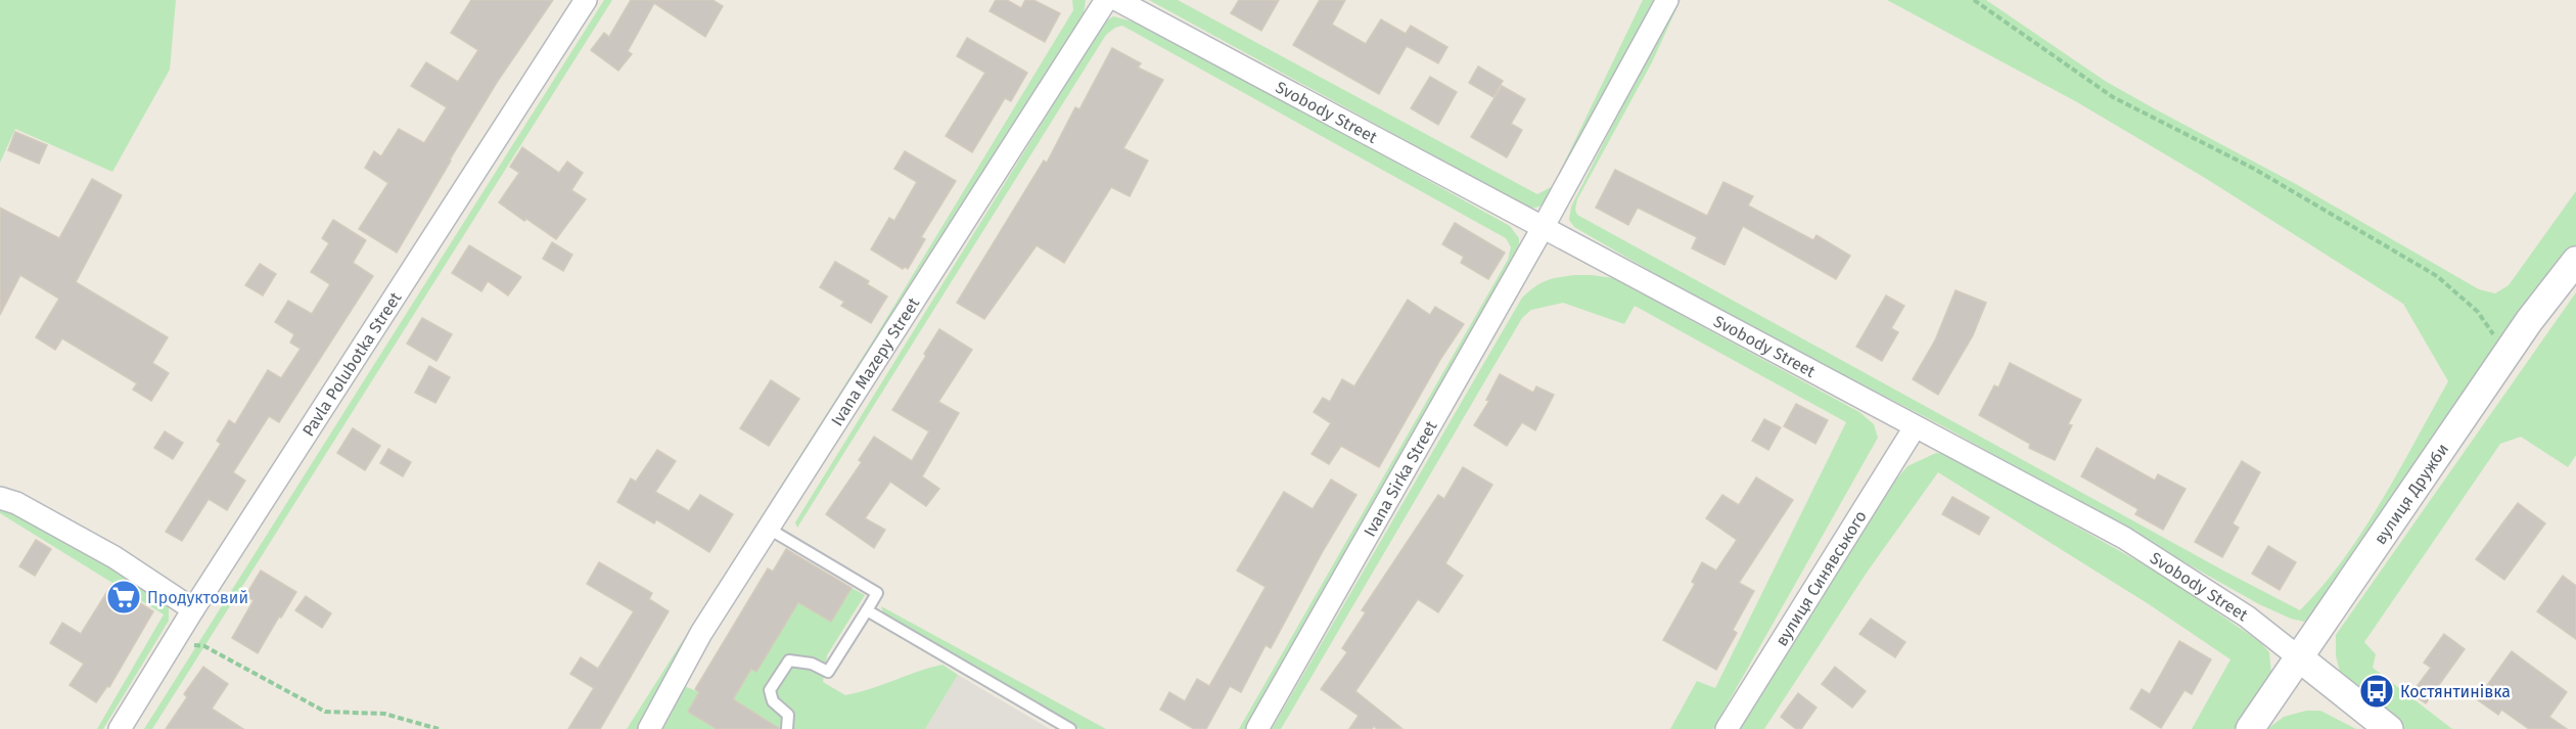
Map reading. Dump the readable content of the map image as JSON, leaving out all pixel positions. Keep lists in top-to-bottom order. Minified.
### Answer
{"streets":{"street":["Svobody Street","Ivana Mazepy Street","Pavla Polubotka Street","Ivana Sirka Street","вулиця Дружби","вулиця Синявського"]},"crossings":[["Svobody Street","Ivana Sirka Street"],["Svobody Street","вулиця Дружби"],["Svobody Street","вулиця Синявського"]],"places":{"supermarket":["Продуктовий"],"bus stop":["Костянтинівка"]}}
